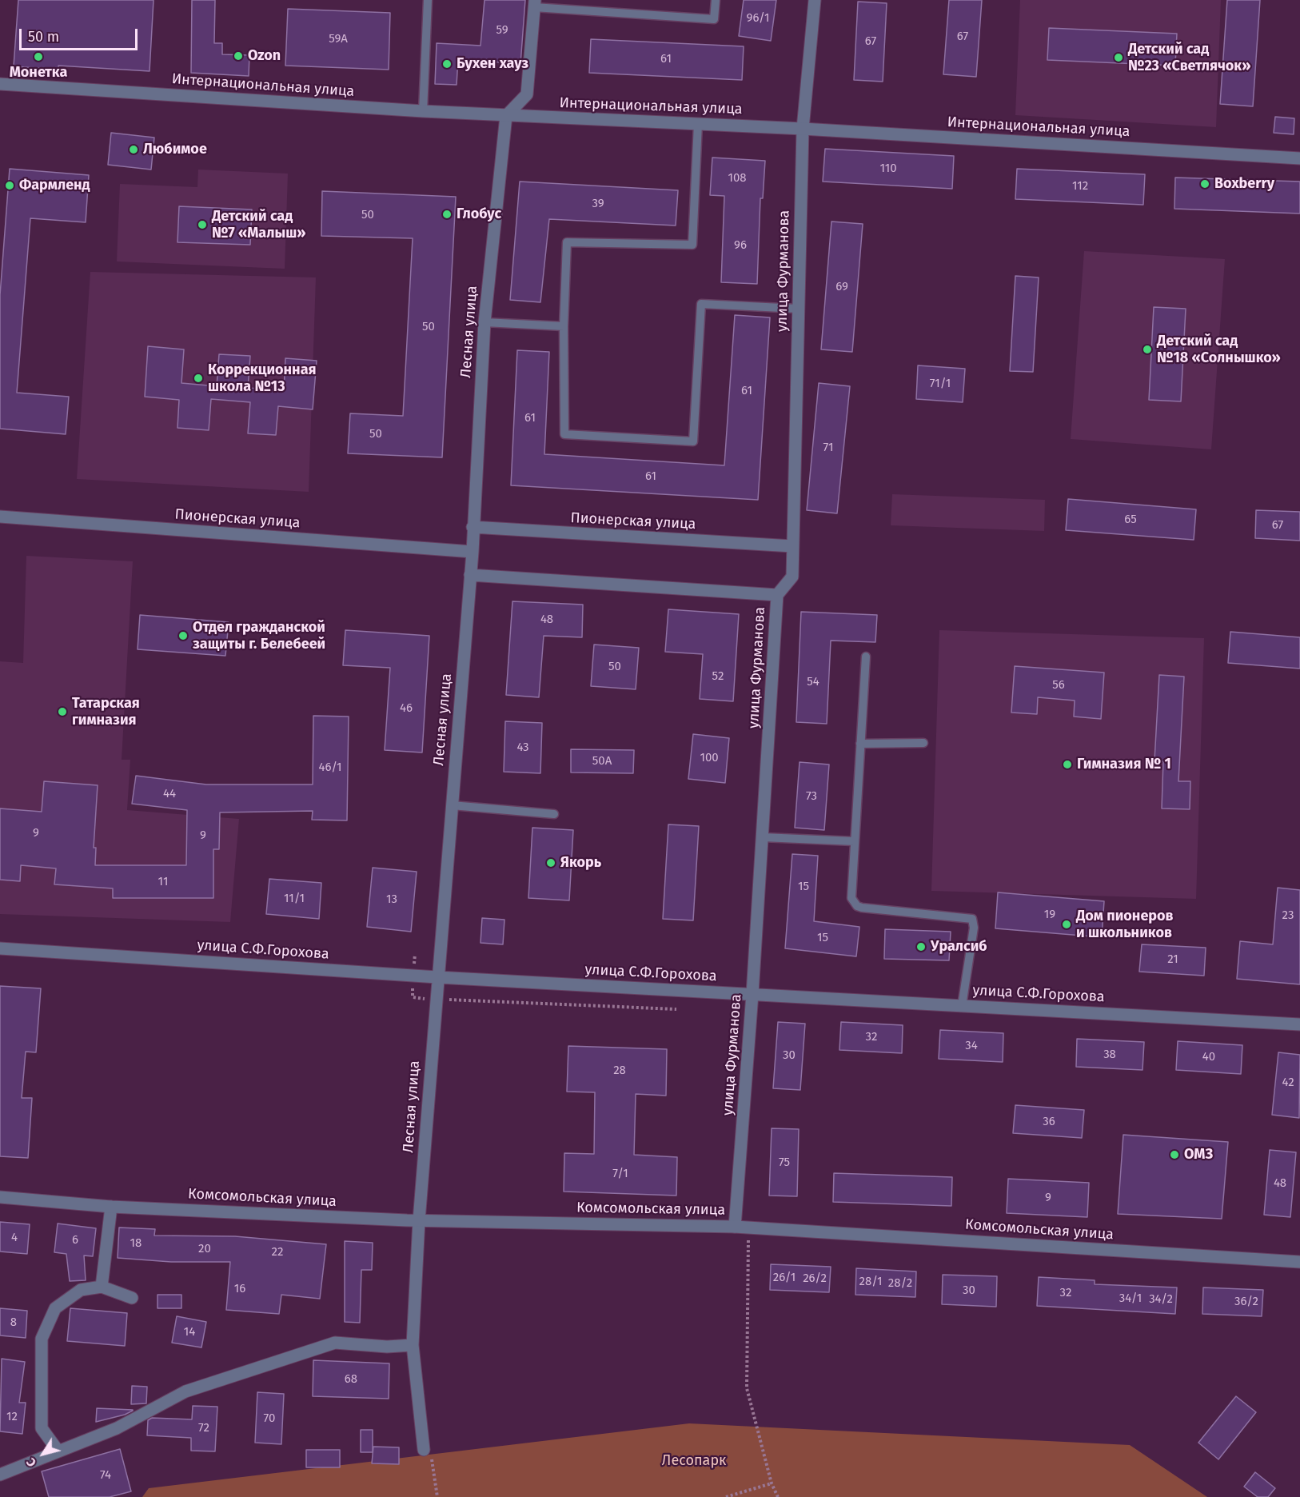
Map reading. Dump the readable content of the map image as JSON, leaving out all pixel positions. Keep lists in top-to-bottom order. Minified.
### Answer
{"streets":{"street":["Интернациональная улица","улица Фурманова","Лесная улица","Пионерская улица","улица С.Ф.Горохова","Комсомольская улица"]},"crossings":[["Интернациональная улица","улица Фурманова"],["Интернациональная улица","Лесная улица"],["улица Фурманова","Пионерская улица"],["улица Фурманова","улица С.Ф.Горохова"],["улица Фурманова","Комсомольская улица"],["Лесная улица","Пионерская улица"],["Лесная улица","улица С.Ф.Горохова"],["Лесная улица","Комсомольская улица"]],"parks":["Лесопарк"],"places":["Ozon","Монетка","Детский сад №23 «Светлячок»","Бухен хауз","Любимое","Boxberry","Фармленд","Глобус","Детский сад №7 «Малыш»","Детский сад №18 «Солнышко»","Коррекционная школа №13","Отдел гражданской защиты г. Белебеей","Татарская гимназия","Гимназия № 1","Якорь","Дом пионеров и школьников","Уралсиб","ОМЗ"],"house_numbers":["96/1","59","67","59А","67","61","110","108","112","39","50","96","69","50","71/1","61","61","50","71","61","65","67","48","50","52","54","56","46","43","100","50А","46/1","44","73","9","9","11","15","11/1","13","19","23","15","21","32","34","38","30","40","28","42","36","75","7/1","48","9","4","6","18","20","22","26/1","26/2","28/1","28/2","16","30","32","34/1","34/2","36/2","8","14","68","12","70","72","74"],"scale_bar":"50 m","north":"bottom left"}
